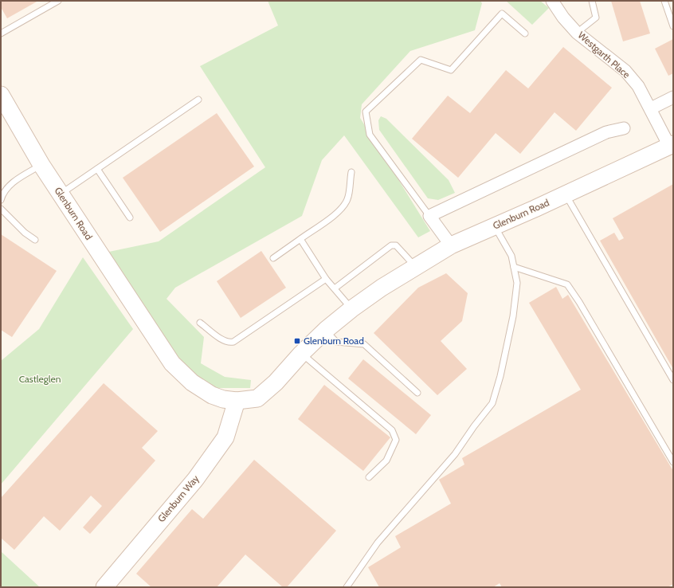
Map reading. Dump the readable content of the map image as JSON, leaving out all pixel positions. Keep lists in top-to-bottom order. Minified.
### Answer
{"streets":{"street":["Westgarth Place","Glenburn Road","Glenburn Way"]},"crossings":[["Westgarth Place","Glenburn Road"],["Glenburn Road","Glenburn Way"]],"parks":["Castleglen"],"places":{"transit":["Glenburn Road"]}}
